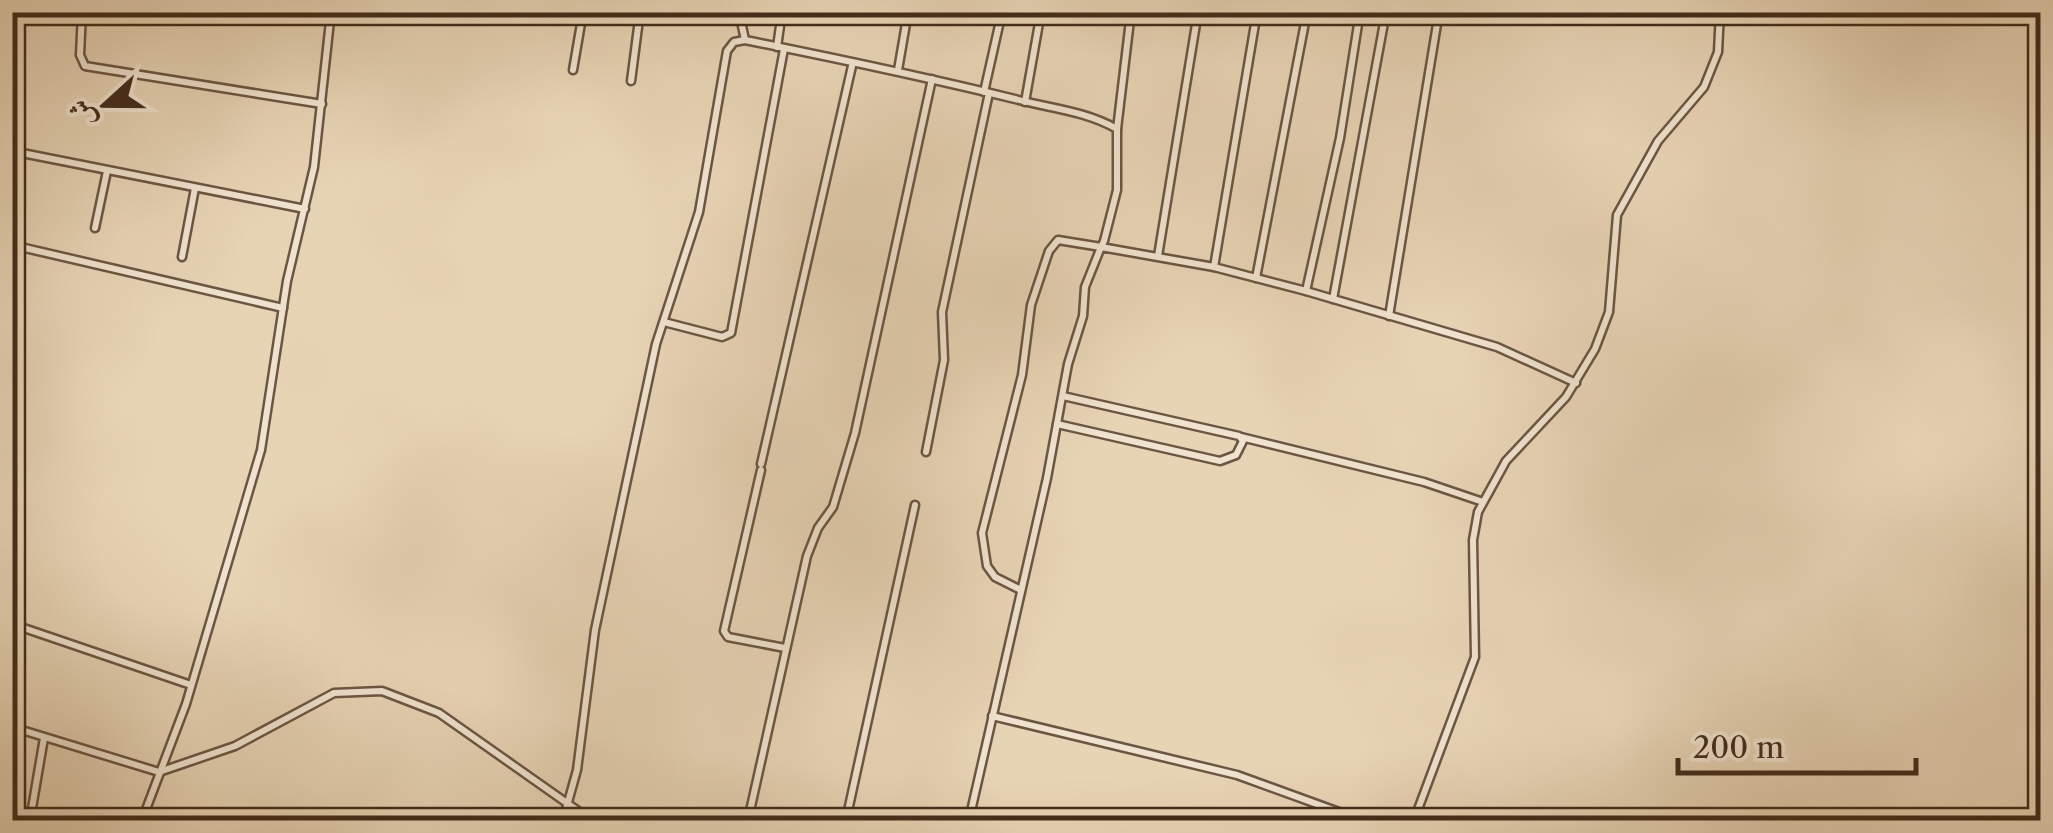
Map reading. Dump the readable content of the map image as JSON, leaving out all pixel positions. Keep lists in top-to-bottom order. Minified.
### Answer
{"scale_bar":"200 m","north":"left"}
